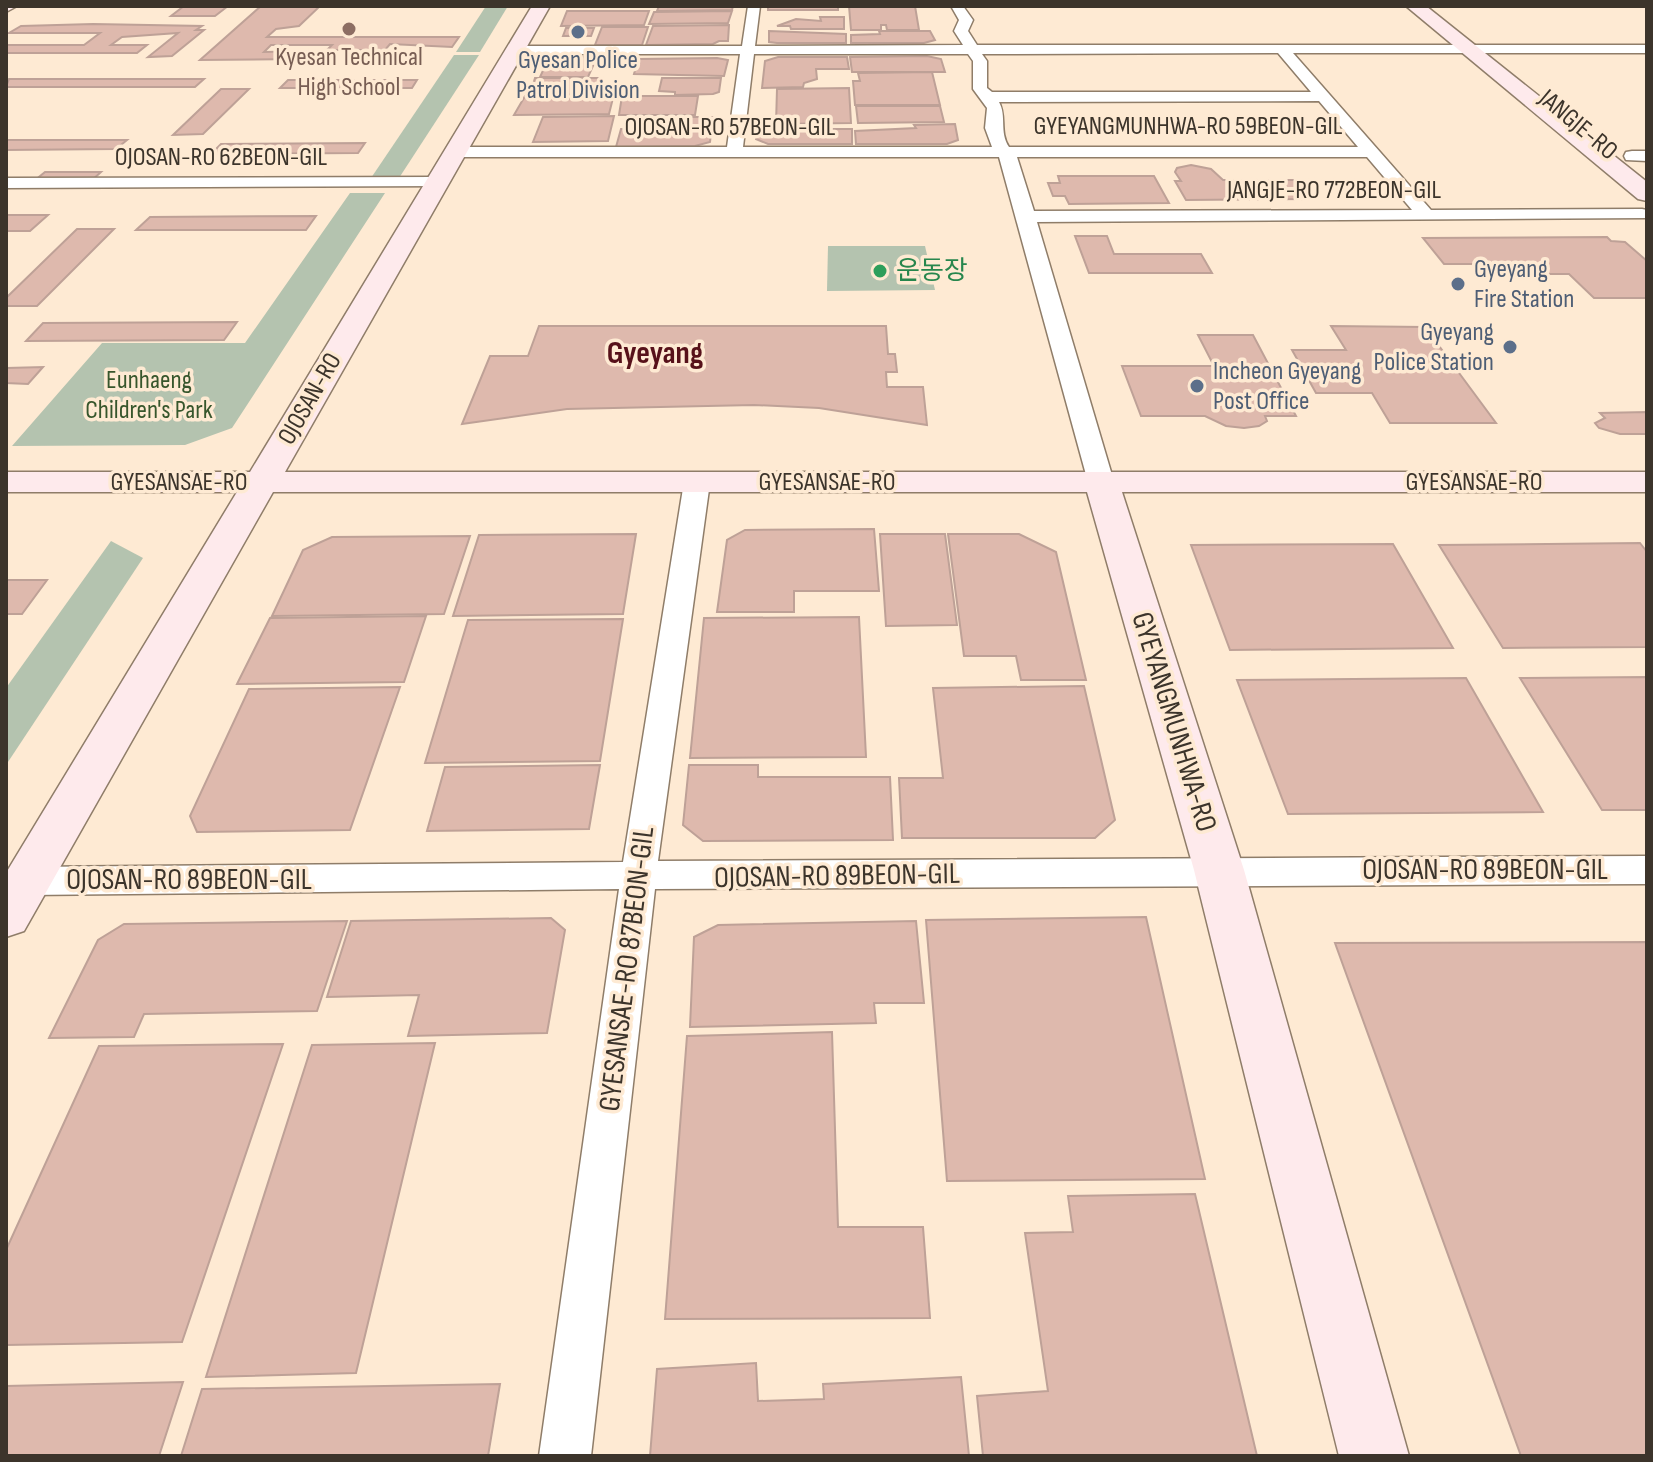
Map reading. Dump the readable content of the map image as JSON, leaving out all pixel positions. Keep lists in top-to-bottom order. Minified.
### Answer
{"streets":{"street":["JANGJE-RO","GYEYANGMUNHWA-RO 59BEON-GIL","OJOSAN-RO 57BEON-GIL","OJOSAN-RO 62BEON-GIL","JANGJE-RO 772BEON-GIL","OJOSAN-RO","GYESANSAE-RO","GYEYANGMUNHWA-RO","OJOSAN-RO 89BEON-GIL","GYESANSAE-RO 87BEON-GIL"]},"crossings":[["JANGJE-RO","JANGJE-RO 772BEON-GIL"],["GYEYANGMUNHWA-RO 59BEON-GIL","OJOSAN-RO 57BEON-GIL"],["GYEYANGMUNHWA-RO 59BEON-GIL","GYEYANGMUNHWA-RO"],["OJOSAN-RO 57BEON-GIL","OJOSAN-RO"],["OJOSAN-RO 57BEON-GIL","GYEYANGMUNHWA-RO"],["OJOSAN-RO 62BEON-GIL","OJOSAN-RO"],["JANGJE-RO 772BEON-GIL","GYEYANGMUNHWA-RO"],["OJOSAN-RO","GYESANSAE-RO"],["OJOSAN-RO","OJOSAN-RO 89BEON-GIL"],["GYESANSAE-RO","GYEYANGMUNHWA-RO"],["GYESANSAE-RO","GYESANSAE-RO 87BEON-GIL"],["GYEYANGMUNHWA-RO","OJOSAN-RO 89BEON-GIL"],["OJOSAN-RO 89BEON-GIL","GYESANSAE-RO 87BEON-GIL"]],"districts":["Gyeyang"],"parks":["Eunhaeng Children's Park"],"places":["Kyesan Technical High School","Gyesan Police Patrol Division","운동장","Gyeyang Fire Station","Gyeyang Police Station","Incheon Gyeyang Post Office"]}
